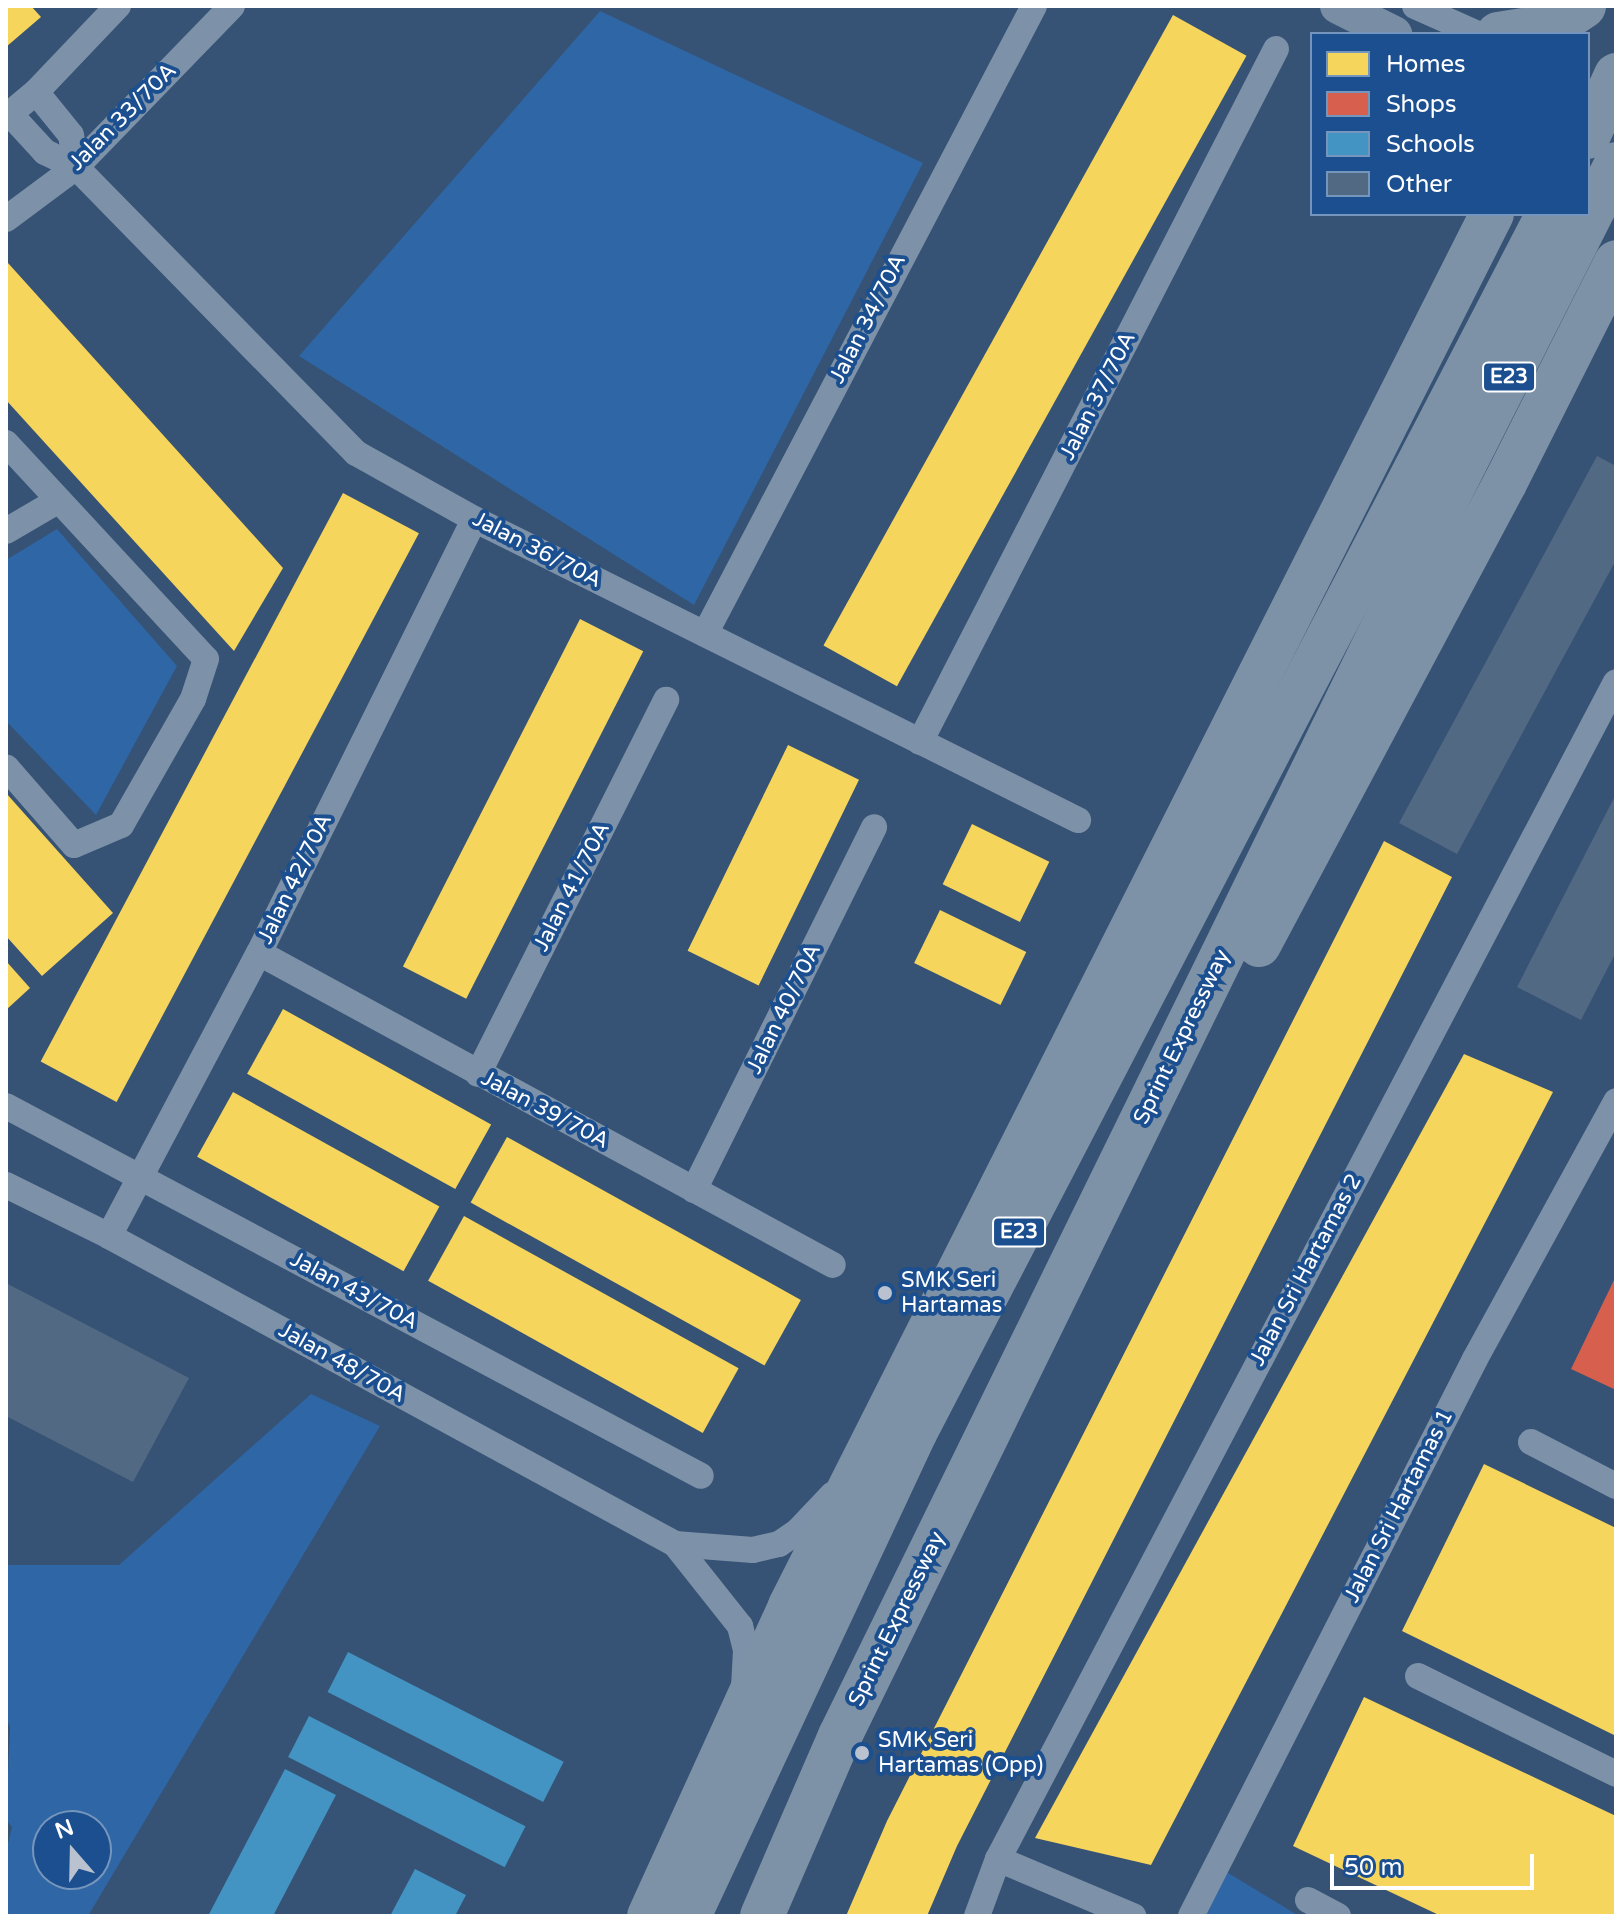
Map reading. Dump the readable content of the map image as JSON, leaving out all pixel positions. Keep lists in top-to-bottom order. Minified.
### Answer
{"streets":{"highway":["E23","Sprint Expressway"],"street":["Jalan 33/70A","Jalan 34/70A","Jalan 37/70A","Jalan 36/70A","Jalan 42/70A","Jalan 41/70A","Jalan 40/70A","Jalan 39/70A","Jalan Sri Hartamas 2","Jalan 43/70A","Jalan 48/70A","Jalan Sri Hartamas 1"]},"crossings":[["Jalan 33/70A","Jalan 36/70A"],["Jalan 34/70A","Jalan 36/70A"],["Jalan 37/70A","Jalan 36/70A"],["Jalan 36/70A","Jalan 42/70A"],["Jalan 42/70A","Jalan 39/70A"],["Jalan 42/70A","Jalan 43/70A"],["Jalan 42/70A","Jalan 48/70A"],["Jalan 41/70A","Jalan 39/70A"],["Jalan 40/70A","Jalan 39/70A"]],"places":["SMK Seri Hartamas","SMK Seri Hartamas (Opp)"],"legend":["Homes","Shops","Schools","Other"],"scale_bar":"50 m","north":"top"}
